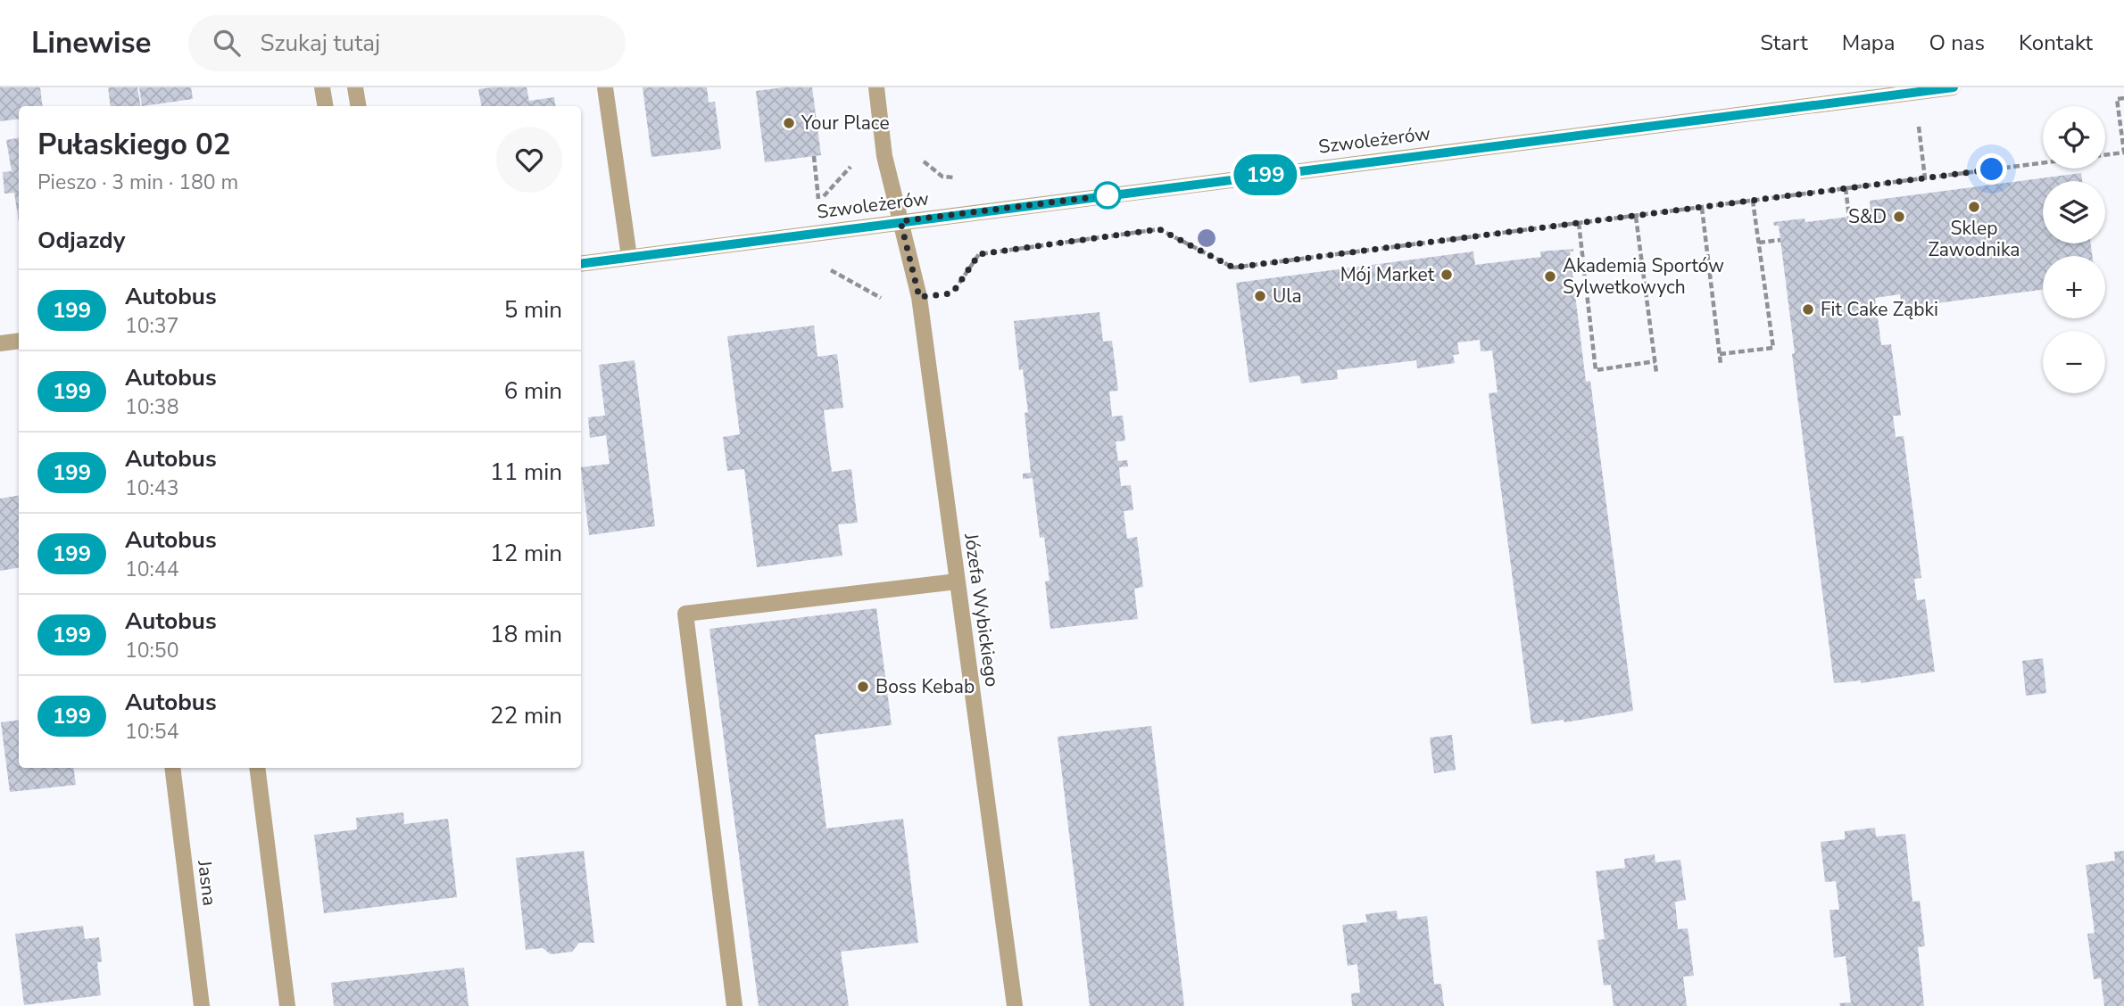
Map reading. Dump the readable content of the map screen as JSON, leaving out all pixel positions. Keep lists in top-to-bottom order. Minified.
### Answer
{"streets":{"street":["Szwoleżerów","Józefa Wybickiego","Jasna"]},"crossings":[["Szwoleżerów","Józefa Wybickiego"]],"places":["Your Place","Sklep Zawodnika","S&D","Mój Market","Akademia Sportów Sylwetkowych","Ula","Fit Cake Ząbki","Boss Kebab"],"lines":["bus line 199"],"page":{"header":"Linewise","search":"Szukaj tutaj","nav":["Start","Mapa","O nas","Kontakt"],"on_map":"199","map_buttons":["+","−"],"heading":[["Pułaskiego 02","Pieszo · 3 min · 180 m"],"Odjazdy"],"list":[{"mark":"199","name":"Autobus","note":"10:37","value":"5 min"},{"mark":"199","name":"Autobus","note":"10:38","value":"6 min"},{"mark":"199","name":"Autobus","note":"10:43","value":"11 min"},{"mark":"199","name":"Autobus","note":"10:44","value":"12 min"},{"mark":"199","name":"Autobus","note":"10:50","value":"18 min"},{"mark":"199","name":"Autobus","note":"10:54","value":"22 min"}]}}
